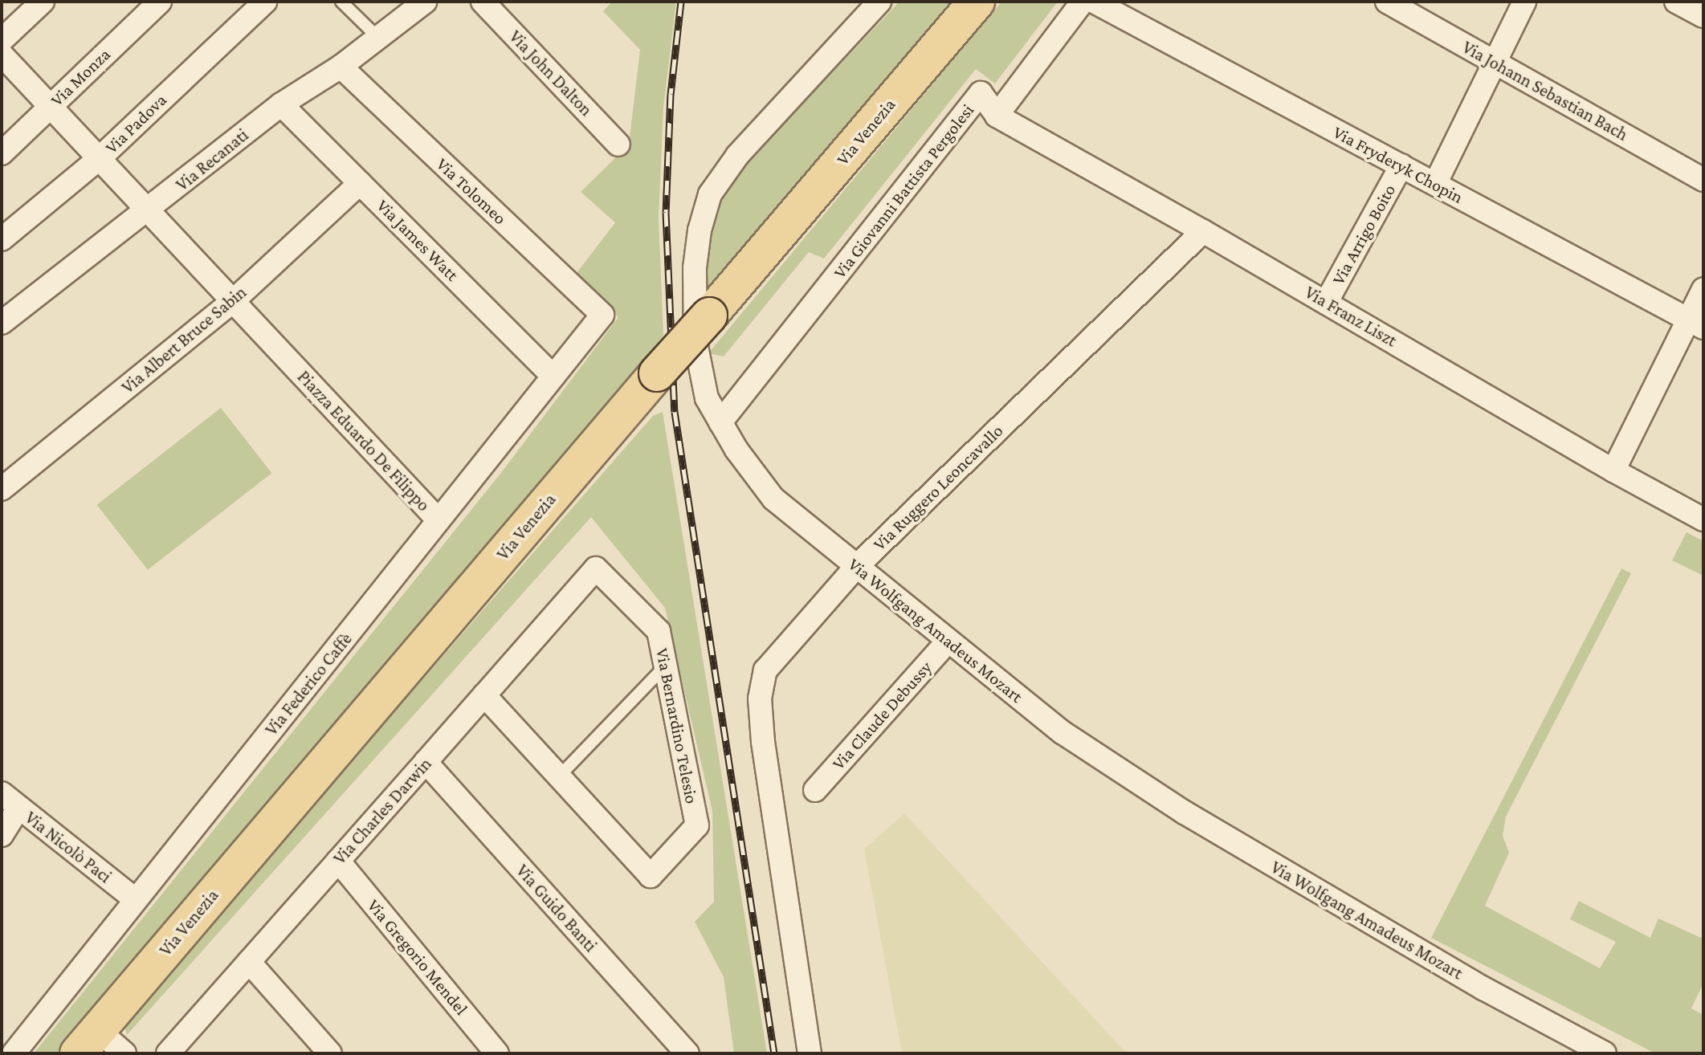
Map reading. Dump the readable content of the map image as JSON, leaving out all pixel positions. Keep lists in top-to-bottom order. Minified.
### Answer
{"streets":{"main road":["Via Venezia"],"street":["Via John Dalton","Via Monza","Via Johann Sebastian Bach","Via Padova","Via Recanati","Via Fryderyk Chopin","Via Tolomeo","Via Giovanni Battista Pergolesi","Via Arrigo Boito","Via James Watt","Via Franz Liszt","Via Albert Bruce Sabin","Piazza Eduardo De Filippo","Via Ruggero Leoncavallo","Via Wolfgang Amadeus Mozart","Via Federico Caffè","Via Claude Debussy","Via Bernardino Telesio","Via Charles Darwin","Via Nicolò Paci","Via Guido Banti","Via Gregorio Mendel"]},"crossings":[["Via Monza","Piazza Eduardo De Filippo"],["Via Padova","Piazza Eduardo De Filippo"],["Via Recanati","Via Tolomeo"],["Via Recanati","Via James Watt"],["Via Recanati","Piazza Eduardo De Filippo"],["Via Fryderyk Chopin","Via Arrigo Boito"],["Via Tolomeo","Via Federico Caffè"],["Via Giovanni Battista Pergolesi","Via Franz Liszt"],["Via Giovanni Battista Pergolesi","Via Wolfgang Amadeus Mozart"],["Via Arrigo Boito","Via Franz Liszt"],["Via James Watt","Via Albert Bruce Sabin"],["Via James Watt","Via Federico Caffè"],["Via Franz Liszt","Via Ruggero Leoncavallo"],["Via Albert Bruce Sabin","Piazza Eduardo De Filippo"],["Piazza Eduardo De Filippo","Via Federico Caffè"],["Via Ruggero Leoncavallo","Via Wolfgang Amadeus Mozart"],["Via Wolfgang Amadeus Mozart","Via Claude Debussy"],["Via Federico Caffè","Via Nicolò Paci"],["Via Bernardino Telesio","Via Charles Darwin"],["Via Charles Darwin","Via Guido Banti"],["Via Charles Darwin","Via Gregorio Mendel"]]}
